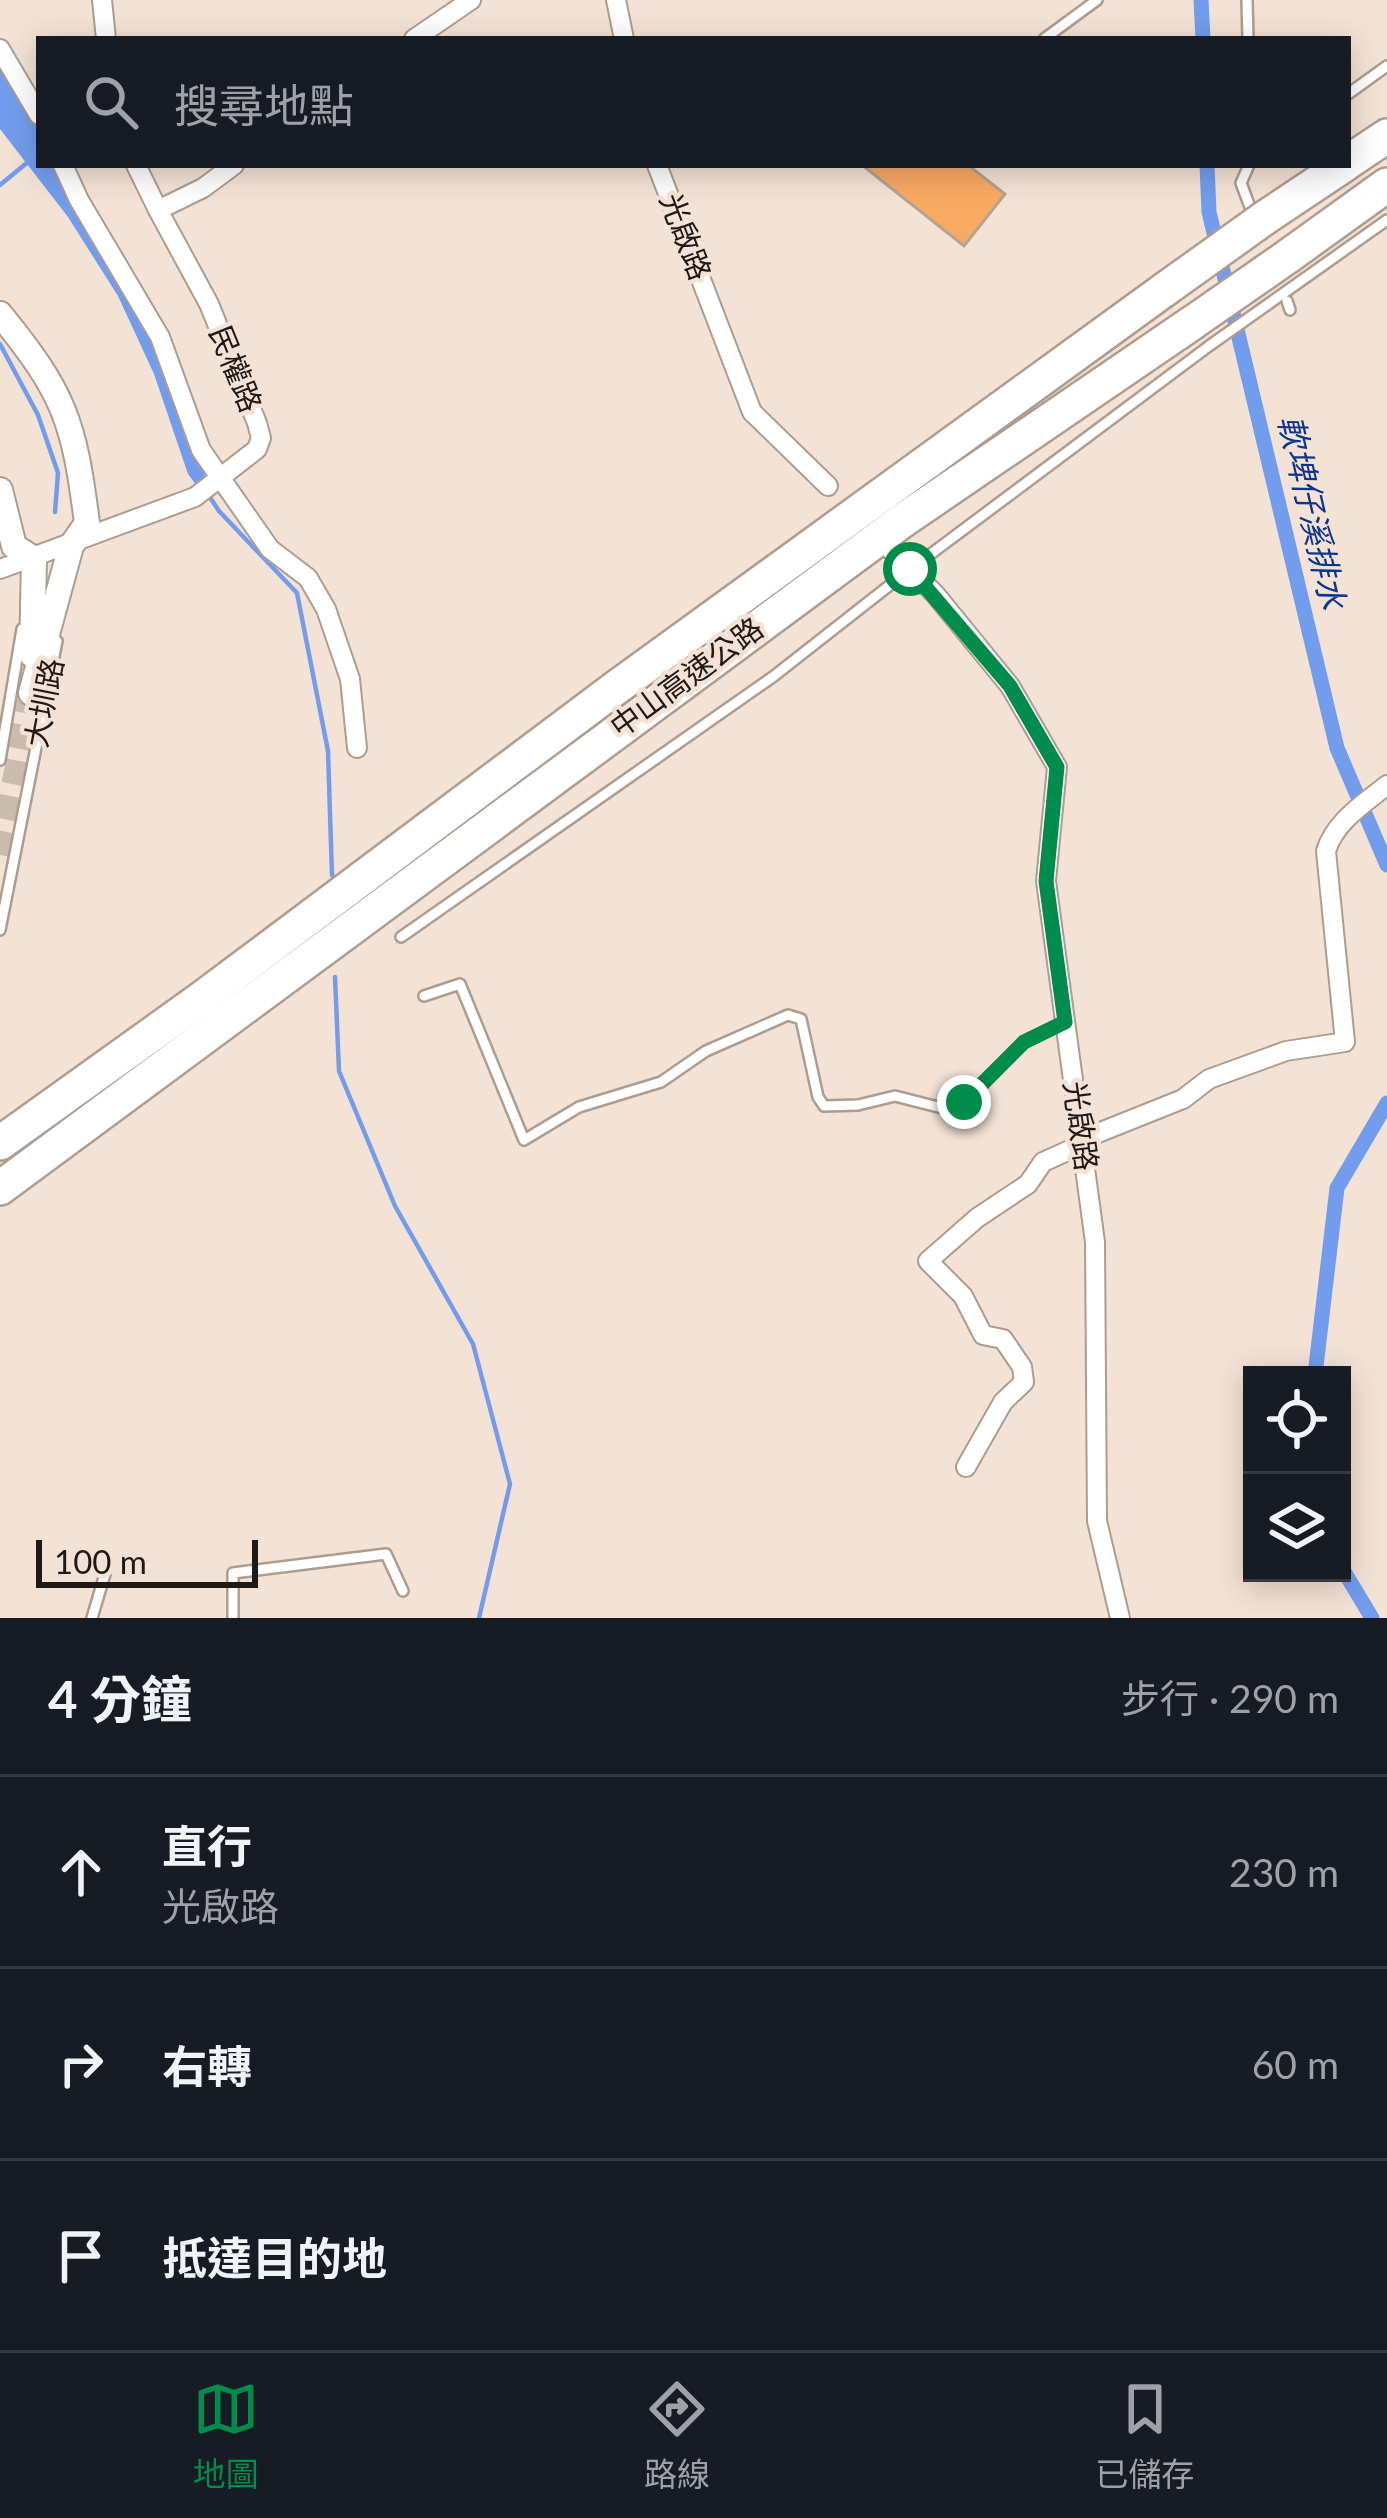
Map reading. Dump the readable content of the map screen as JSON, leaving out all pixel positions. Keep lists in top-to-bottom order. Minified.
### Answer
{"streets":{"highway":["中山高速公路"],"street":["光啟路","民權路"],"lane":["大圳路"]},"crossings":[["民權路","大圳路"]],"water":["軟埤仔溪排水"],"scale_bar":"100 m","page":{"search":"搜尋地點","scale":"100 m","heading":["4 分鐘","步行 · 290 m"],"list":[["直行","光啟路","230 m"],["右轉","60 m"],"抵達目的地"],"nav":["地圖","路線","已儲存"]}}
